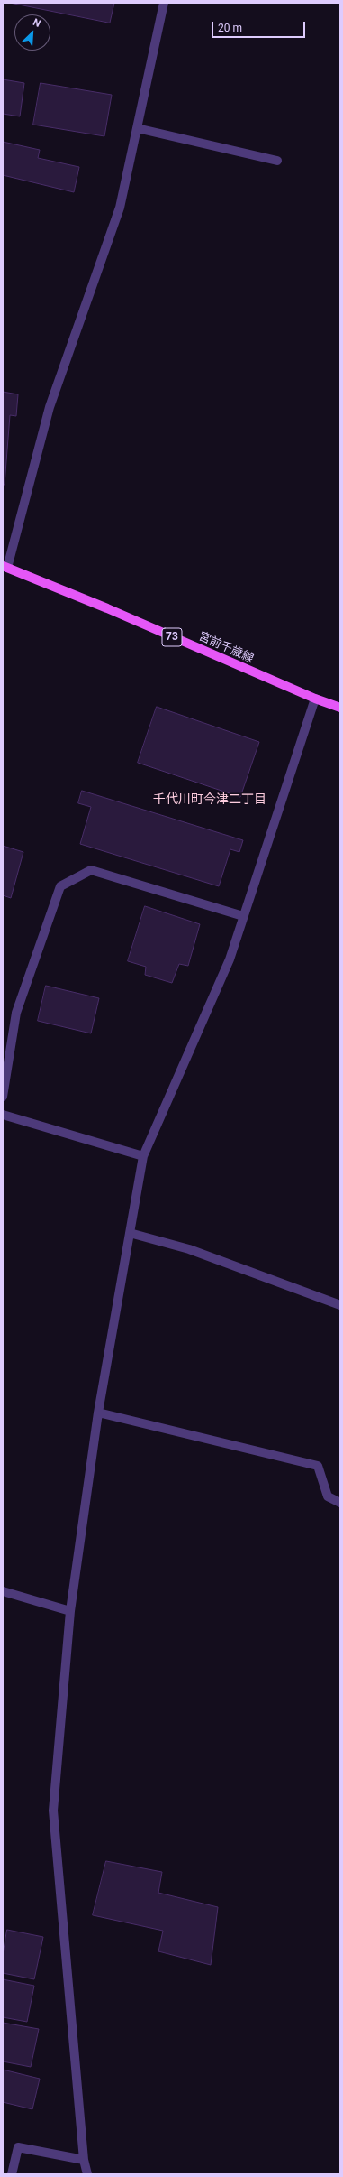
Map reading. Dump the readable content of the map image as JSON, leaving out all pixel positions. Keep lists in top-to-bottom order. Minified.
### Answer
{"streets":{"main road":["73","宮前千歳線"]},"districts":["千代川町今津二丁目"],"scale_bar":"20 m","north":"top right"}
